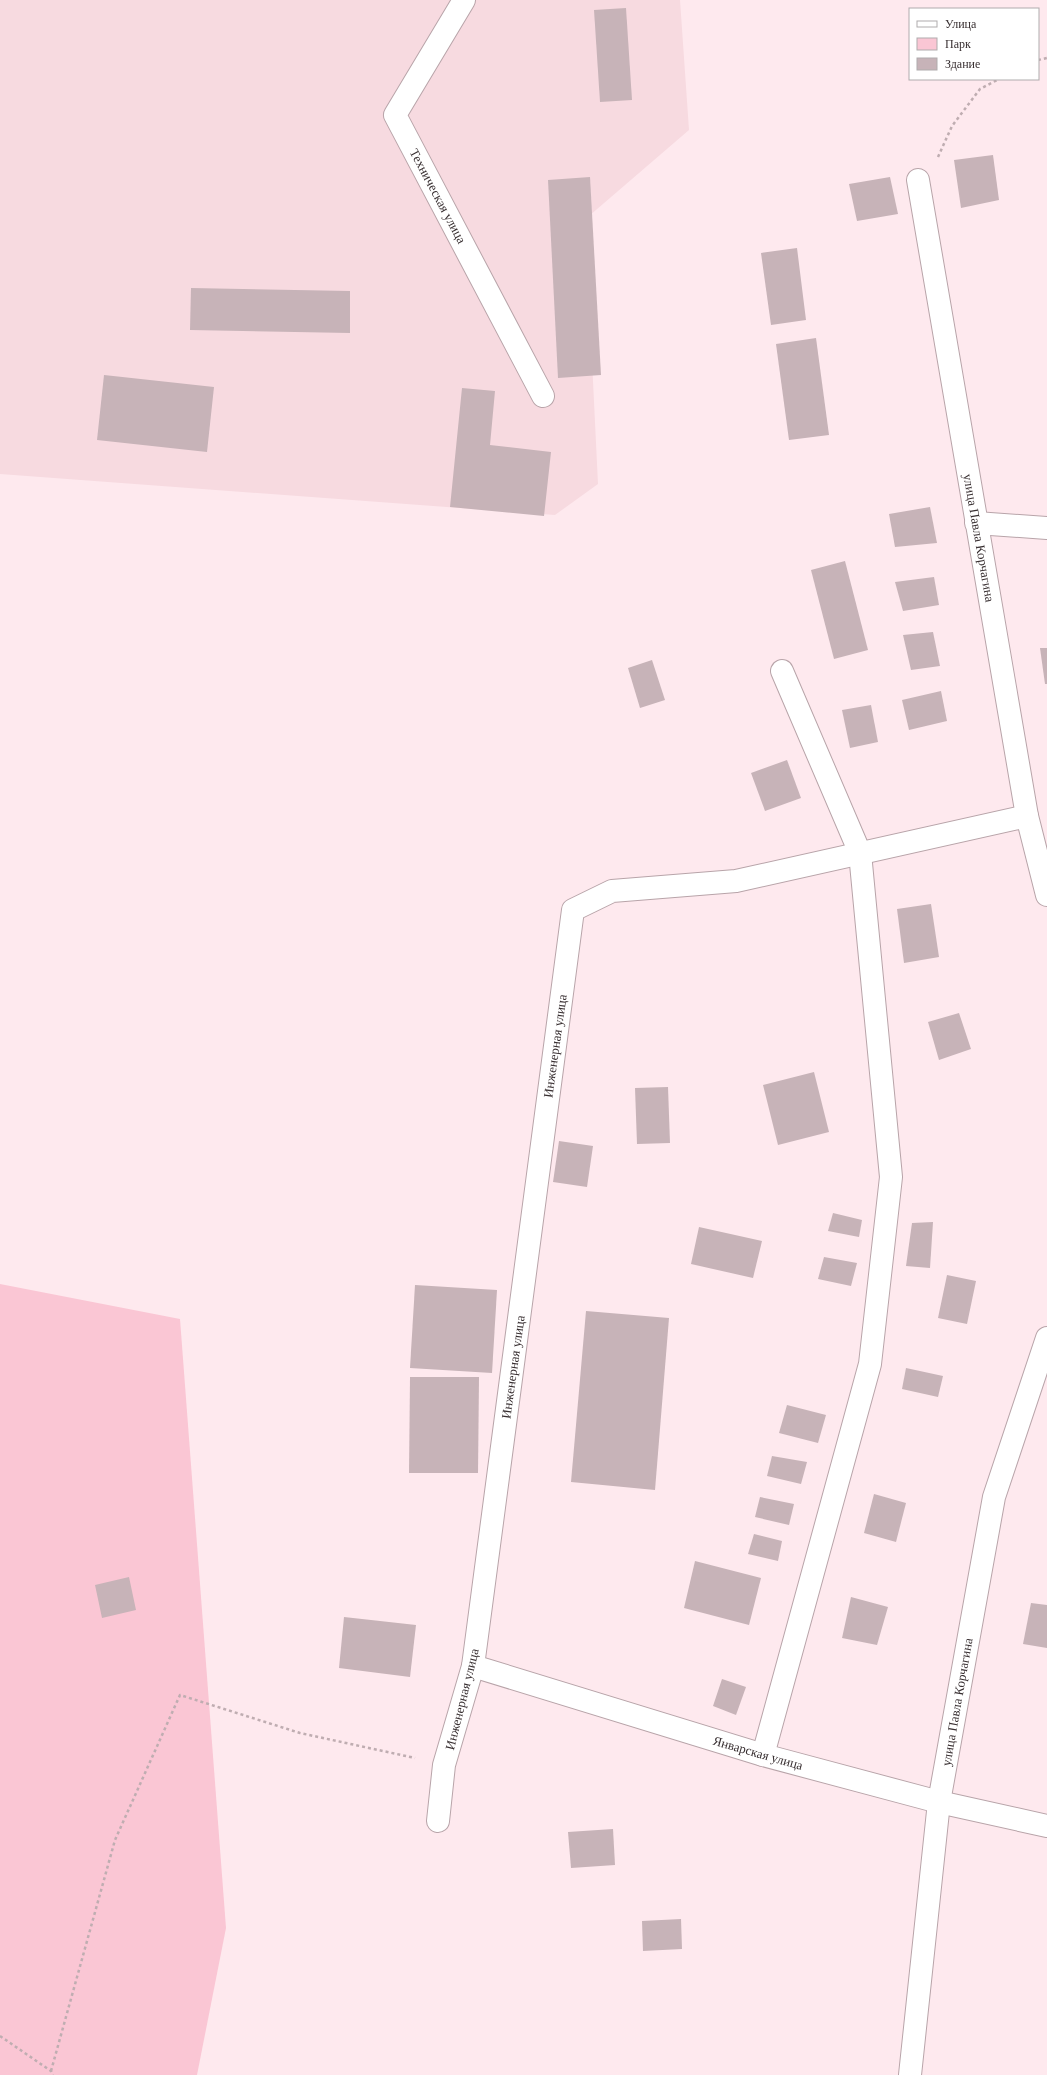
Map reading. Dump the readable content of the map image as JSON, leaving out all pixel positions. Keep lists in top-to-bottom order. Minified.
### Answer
{"streets":{"street":["Техническая улица","улица Павла Корчагина","Инженерная улица","Январская улица"]},"crossings":[["улица Павла Корчагина","Январская улица"],["Инженерная улица","Январская улица"]],"legend":["Улица","Парк","Здание"]}
